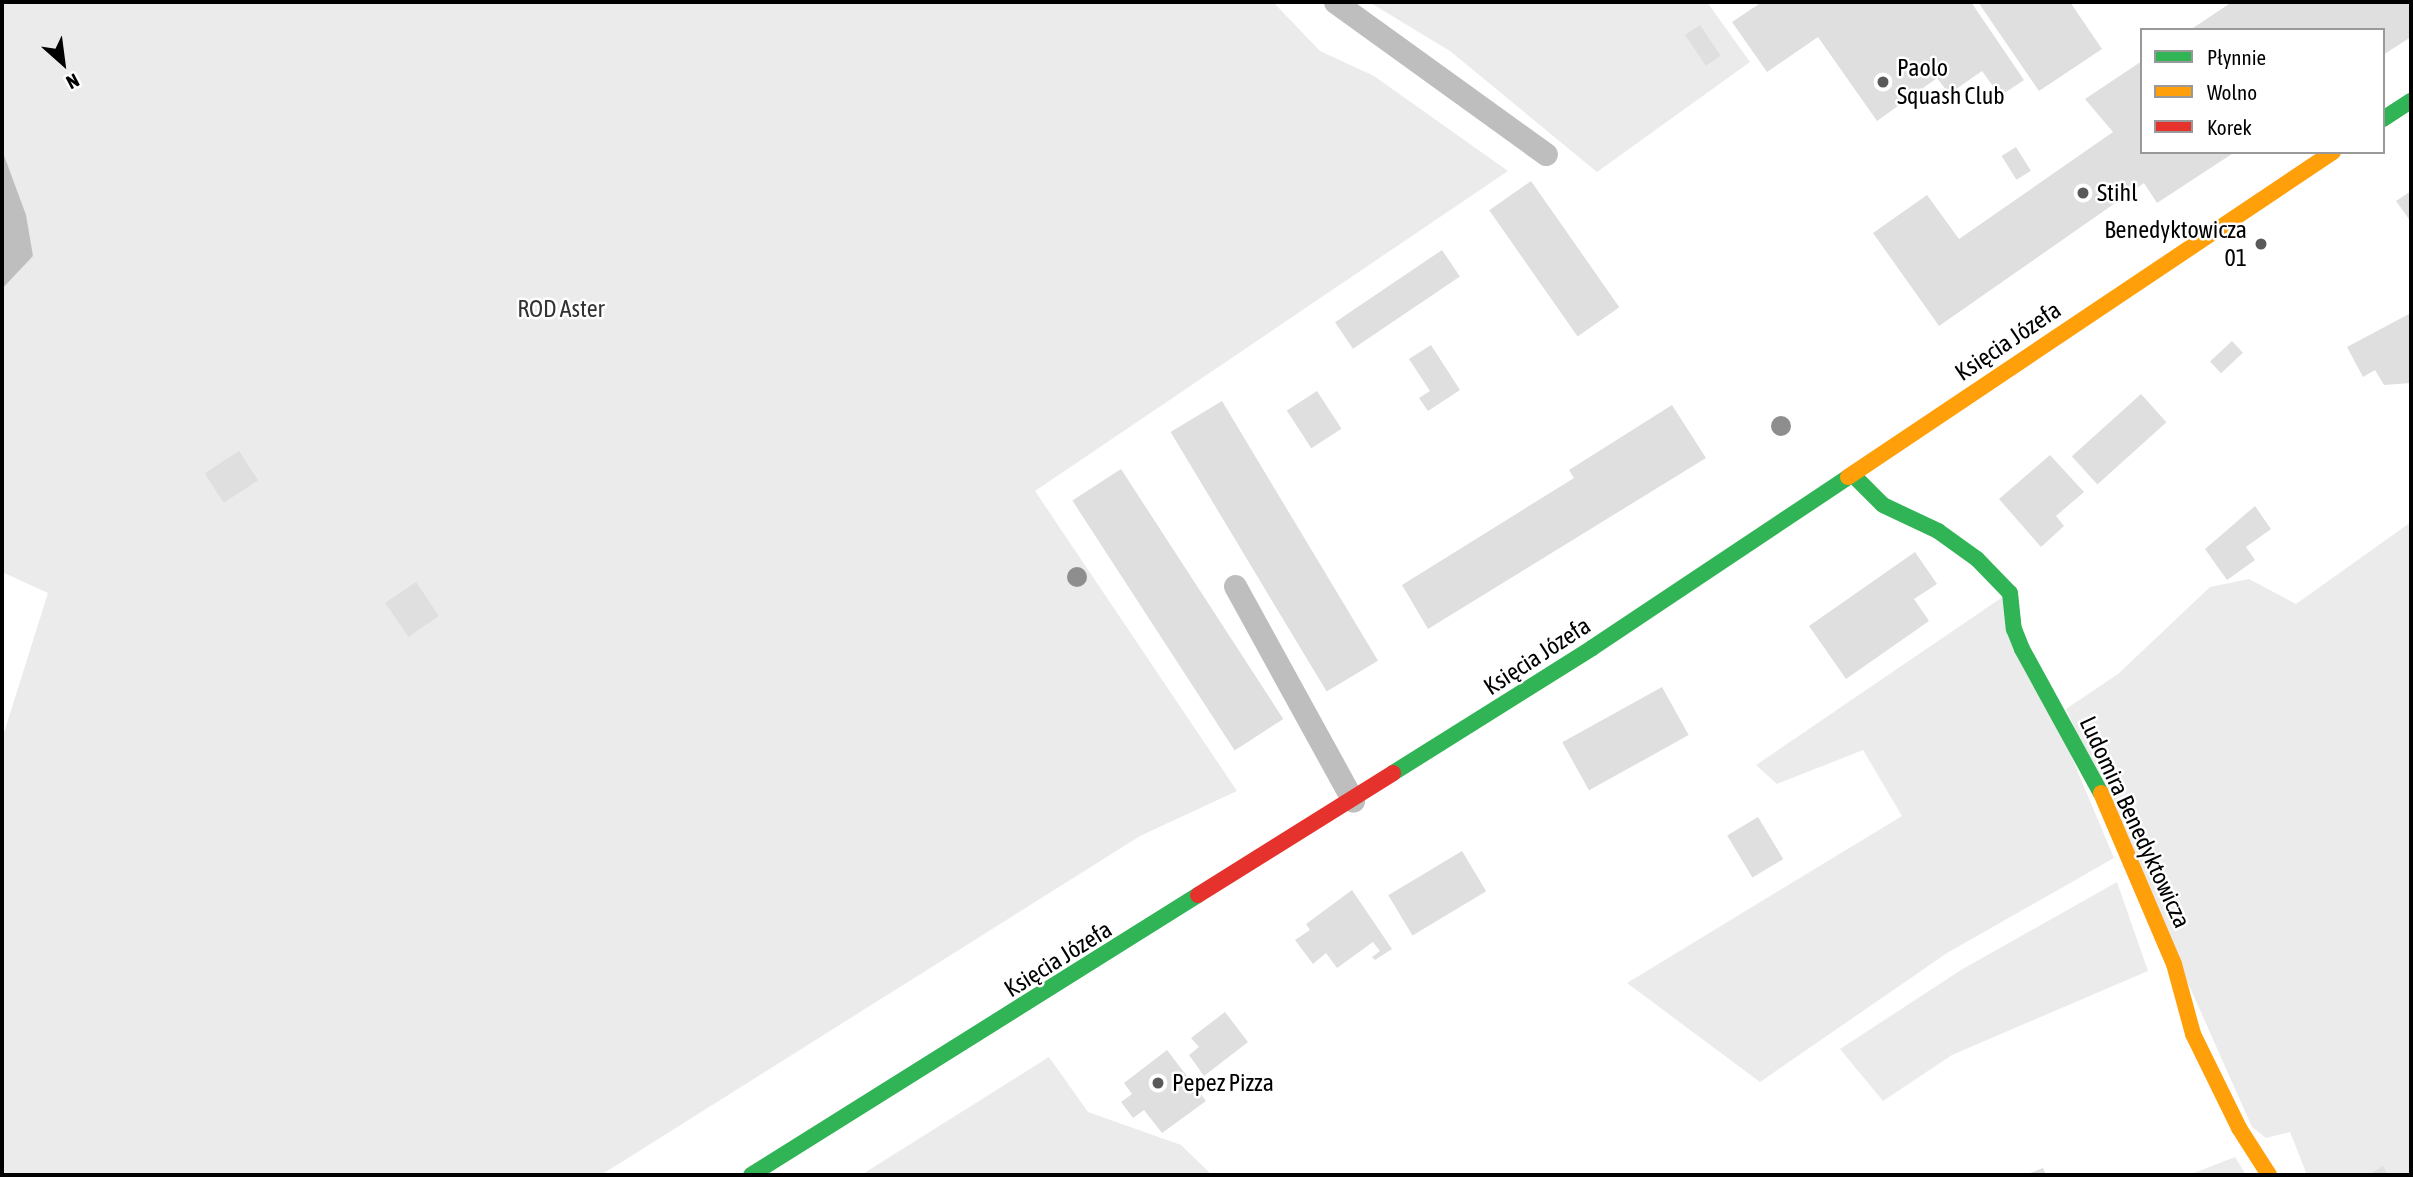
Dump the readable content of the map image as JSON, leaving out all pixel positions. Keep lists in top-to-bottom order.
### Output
{
  "streets": {
    "main road": ["Księcia Józefa", "Ludomira Benedyktowicza"]
  },
  "crossings": [
    ["Księcia Józefa", "Ludomira Benedyktowicza"]
  ],
  "parks": ["ROD Aster"],
  "places": [
    "Paolo Squash Club",
    "Stihl",
    "Benedyktowicza 01",
    "Pepez Pizza"
  ],
  "legend": ["Płynnie", "Wolno", "Korek"],
  "north": "bottom right"
}
